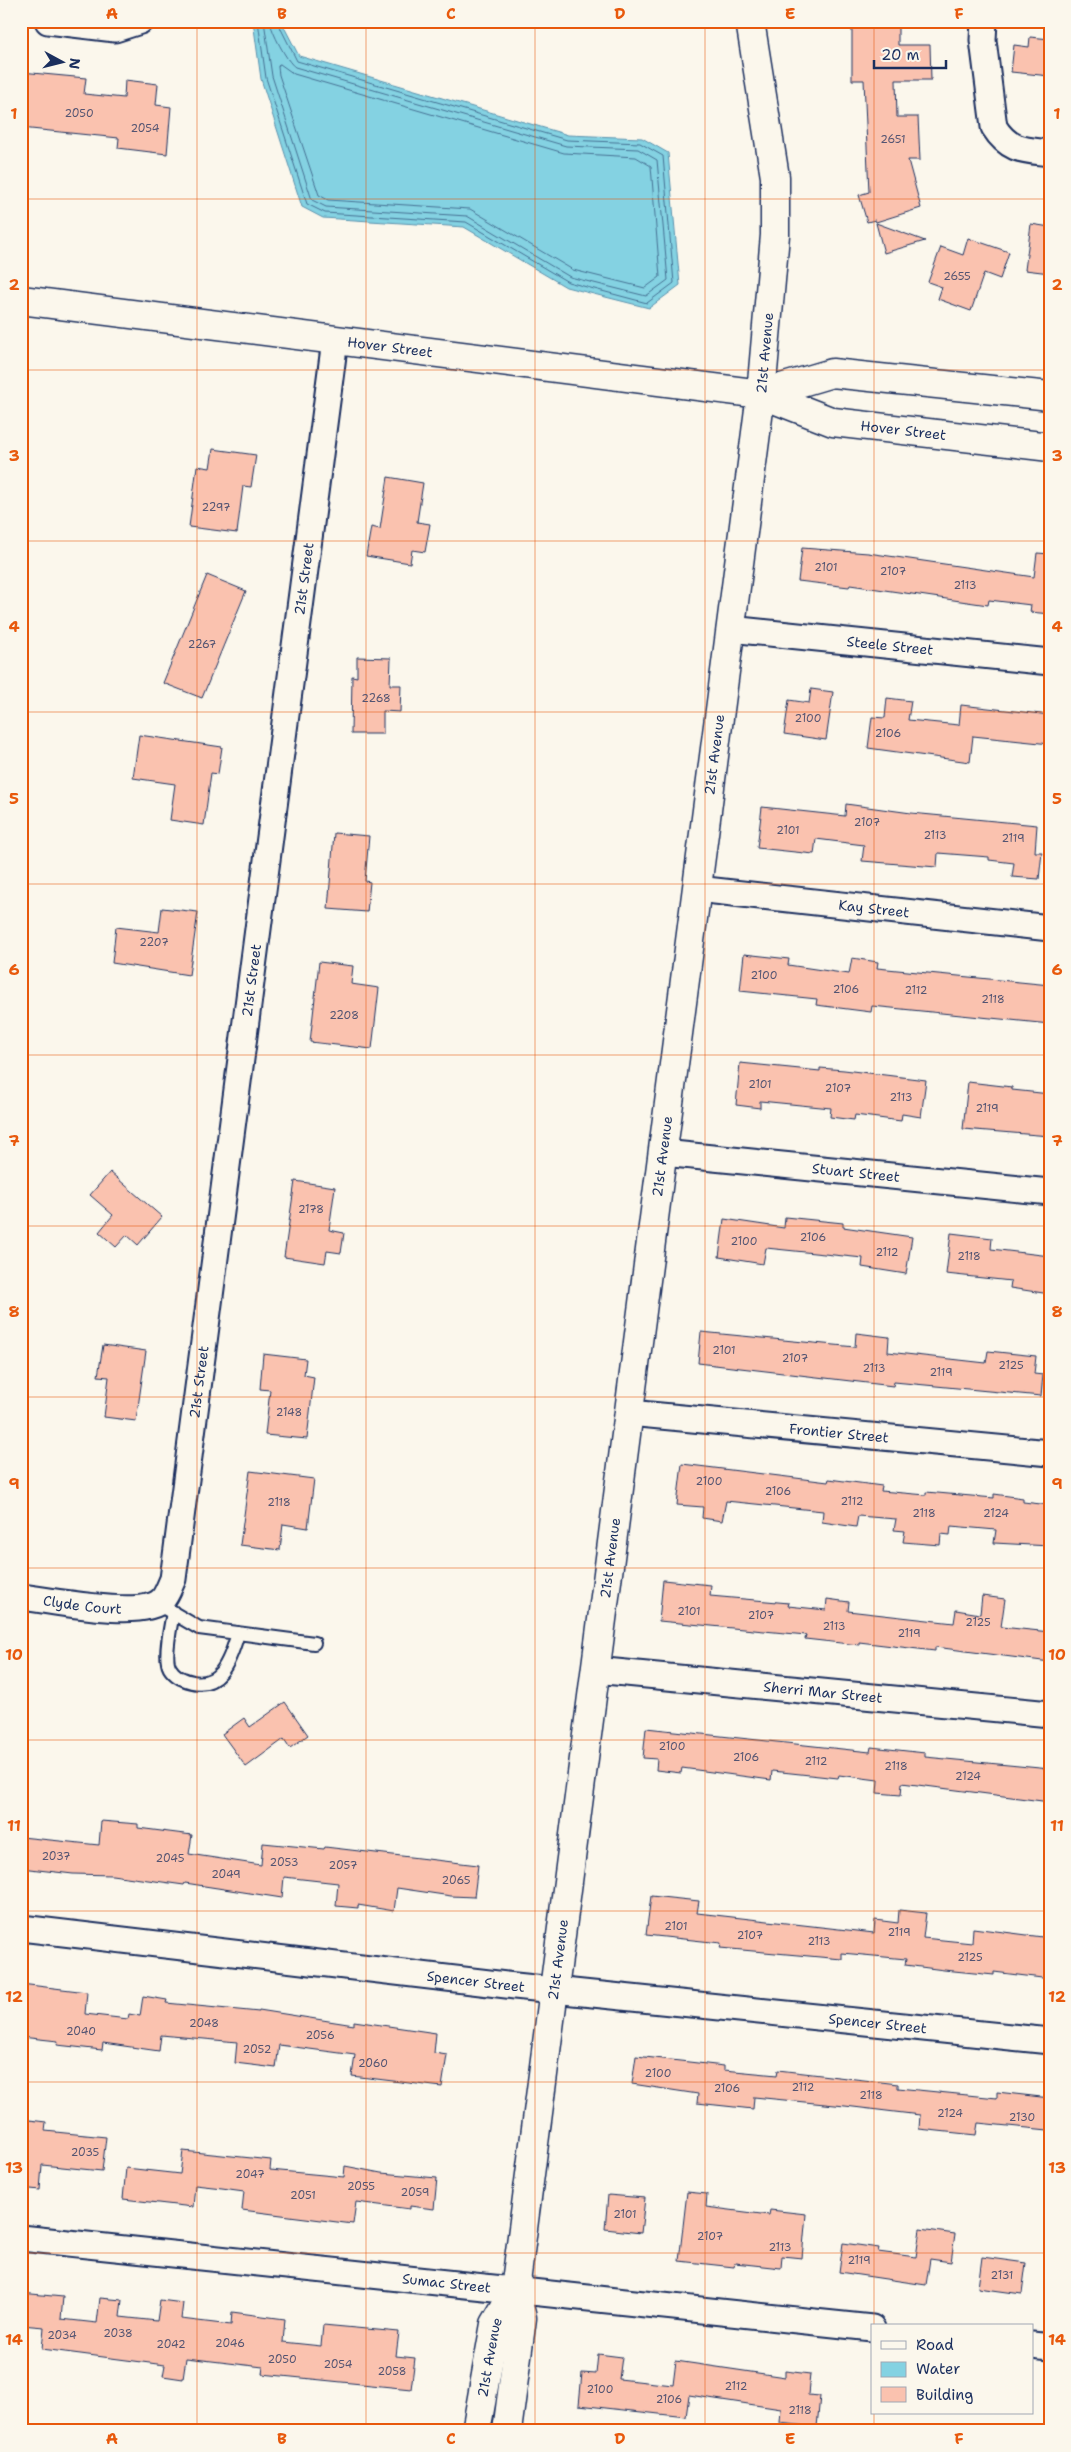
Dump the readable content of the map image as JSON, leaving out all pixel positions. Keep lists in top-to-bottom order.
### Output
{
  "streets": {
    "street": [
      "Hover Street",
      "21st Avenue",
      "21st Street",
      "Steele Street",
      "Kay Street",
      "Stuart Street",
      "Frontier Street",
      "Clyde Court",
      "Sherri Mar Street",
      "Spencer Street",
      "Sumac Street"
    ]
  },
  "crossings": [
    ["Hover Street", "21st Avenue"],
    ["Hover Street", "21st Street"],
    ["21st Avenue", "Steele Street"],
    ["21st Avenue", "Kay Street"],
    ["21st Avenue", "Stuart Street"],
    ["21st Avenue", "Frontier Street"],
    ["21st Avenue", "Sherri Mar Street"],
    ["21st Avenue", "Spencer Street"],
    ["21st Avenue", "Sumac Street"],
    ["21st Street", "Clyde Court"]
  ],
  "house_numbers": [
    "2050",
    "2054",
    "2651",
    "2655",
    "2297",
    "2101",
    "2107",
    "2113",
    "2267",
    "2268",
    "2100",
    "2106",
    "2107",
    "2101",
    "2113",
    "2119",
    "2207",
    "2100",
    "2106",
    "2112",
    "2118",
    "2208",
    "2101",
    "2107",
    "2113",
    "2119",
    "2178",
    "2106",
    "2100",
    "2112",
    "2118",
    "2101",
    "2107",
    "2125",
    "2113",
    "2119",
    "2148",
    "2100",
    "2106",
    "2112",
    "2118",
    "2118",
    "2124",
    "2101",
    "2107",
    "2125",
    "2113",
    "2119",
    "2100",
    "2106",
    "2112",
    "2118",
    "2124",
    "2037",
    "2045",
    "2053",
    "2057",
    "2049",
    "2065",
    "2101",
    "2119",
    "2107",
    "2113",
    "2125",
    "2048",
    "2040",
    "2056",
    "2052",
    "2060",
    "2100",
    "2112",
    "2106",
    "2118",
    "2124",
    "2130",
    "2035",
    "2047",
    "2055",
    "2059",
    "2051",
    "2101",
    "2107",
    "2113",
    "2119",
    "2131",
    "2038",
    "2034",
    "2046",
    "2042",
    "2050",
    "2054",
    "2058",
    "2112",
    "2100",
    "2106",
    "2118"
  ],
  "legend": ["Road", "Water", "Building"],
  "scale_bar": "20 m",
  "north": "right",
  "grid": {
    "columns": [
      "A",
      "B",
      "C",
      "D",
      "E",
      "F"
    ],
    "rows": [
      "1",
      "2",
      "3",
      "4",
      "5",
      "6",
      "7",
      "8",
      "9",
      "10",
      "11",
      "12",
      "13",
      "14"
    ]
  }
}
